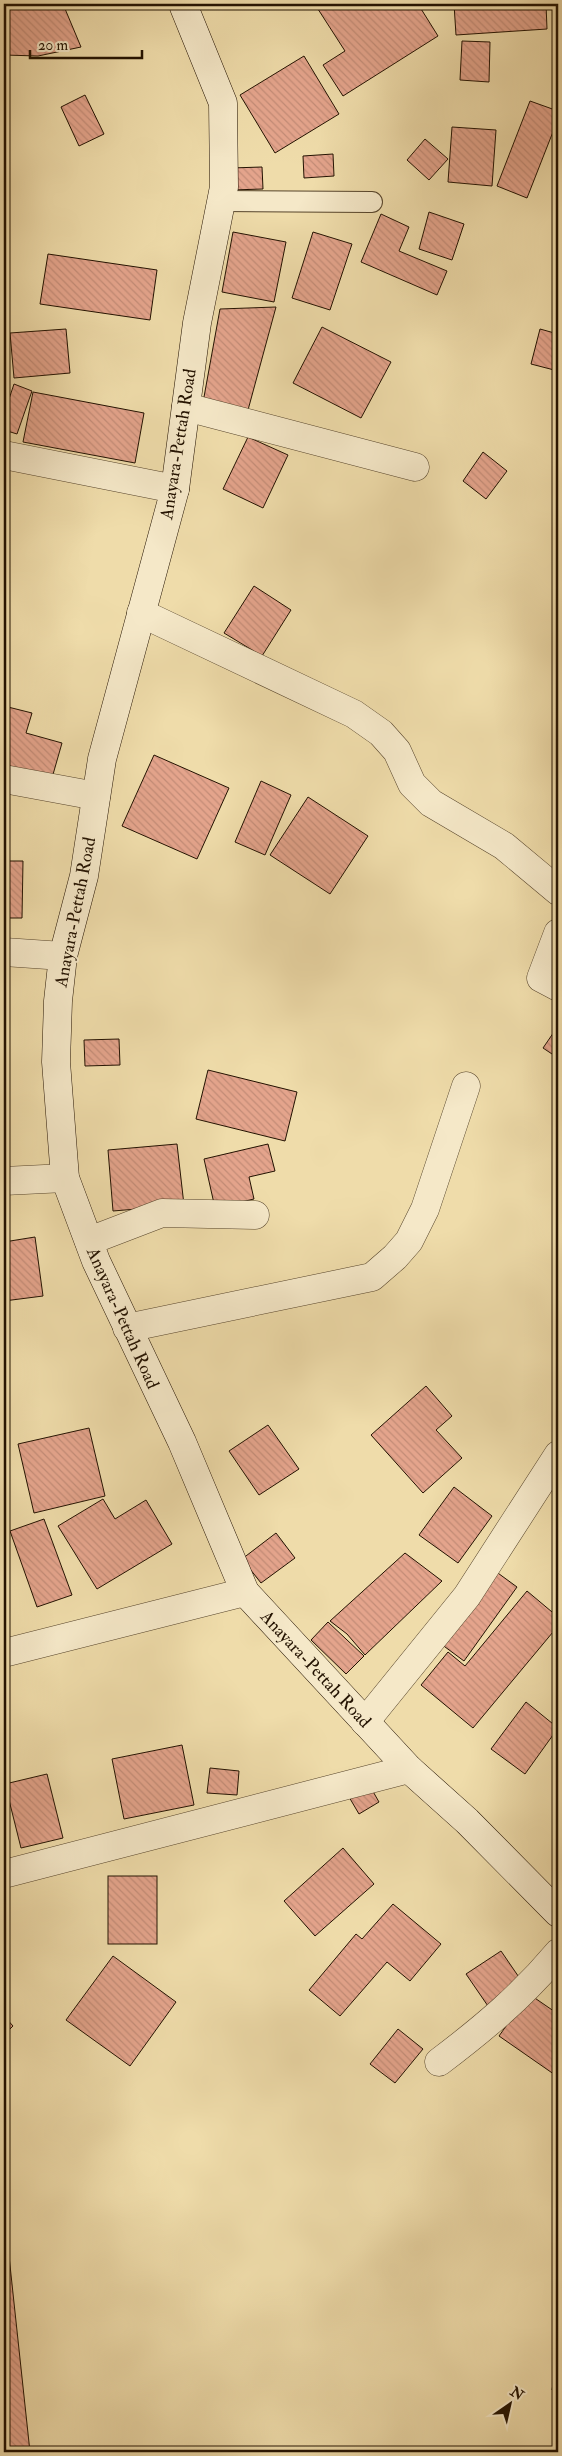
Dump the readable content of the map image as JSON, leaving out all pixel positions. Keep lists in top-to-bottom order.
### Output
{
  "streets": {
    "street": ["Anayara-Pettah Road"]
  },
  "scale_bar": "20 m",
  "north": "top right"
}
